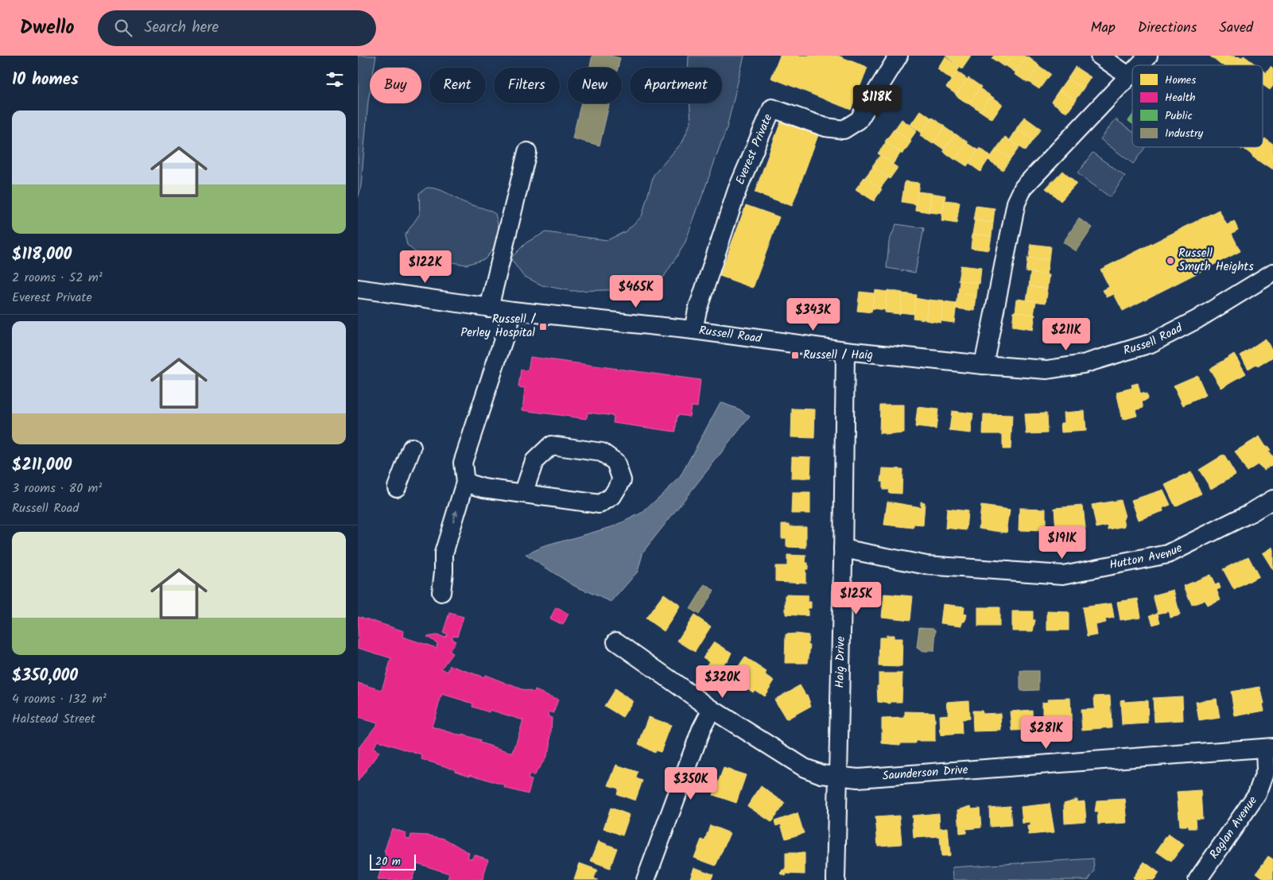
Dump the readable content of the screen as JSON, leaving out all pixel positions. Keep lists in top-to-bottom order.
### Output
{
  "streets": {
    "street": [
      "Everest Private",
      "Russell Road",
      "Hutton Avenue",
      "Haig Drive",
      "Saunderson Drive",
      "Raglan Avenue"
    ]
  },
  "crossings": [
    ["Everest Private", "Russell Road"],
    ["Russell Road", "Haig Drive"],
    ["Hutton Avenue", "Haig Drive"],
    ["Haig Drive", "Saunderson Drive"],
    ["Saunderson Drive", "Raglan Avenue"]
  ],
  "places": {
    "other": ["Russell Smyth Heights"],
    "transit": ["Russell / Perley Hospital", "Russell / Haig"]
  },
  "legend": [
    "Homes",
    "Health",
    "Public",
    "Industry"
  ],
  "scale_bar": "20 m",
  "page": {
    "header": "Dwello",
    "search": "Search here",
    "nav": ["Map", "Directions", "Saved"],
    "heading": "10 homes",
    "chip": [
      "Buy",
      "Rent",
      "Filters",
      "New",
      "Apartment"
    ],
    "price": [
      "$118K",
      "$122K",
      "$465K",
      "$343K",
      "$211K",
      "$191K",
      "$125K",
      "$320K",
      "$281K",
      "$350K"
    ],
    "list": [
      {
        "name": "$118,000",
        "note": "2 rooms · 52 m² · Everest Private"
      },
      {
        "name": "$211,000",
        "note": "3 rooms · 80 m² · Russell Road"
      },
      {
        "name": "$350,000",
        "note": "4 rooms · 132 m² · Halstead Street"
      }
    ],
    "scale": "20 m"
  }
}
